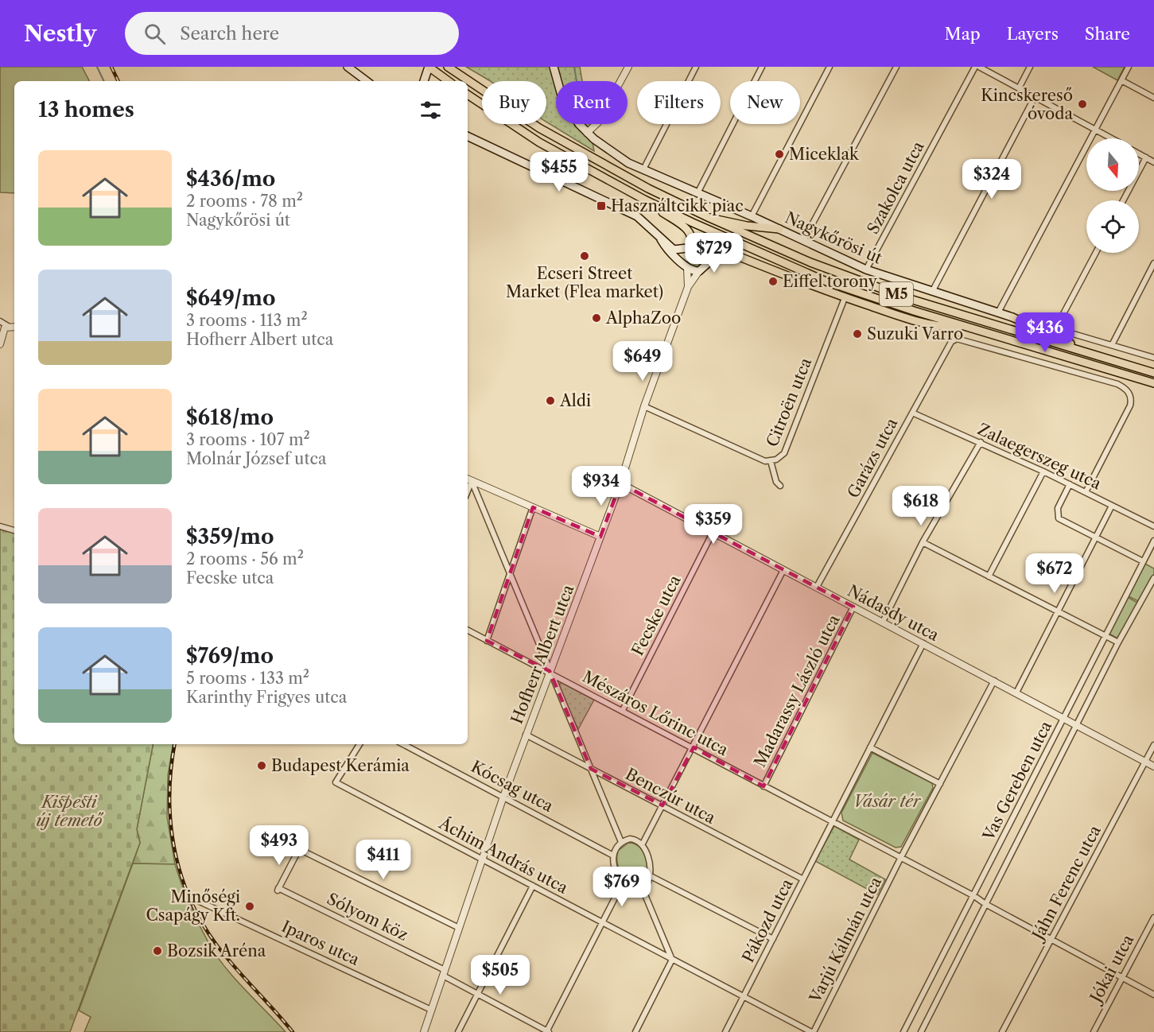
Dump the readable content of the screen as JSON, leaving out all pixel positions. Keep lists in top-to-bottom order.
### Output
{
  "streets": {
    "main road": ["Nagykőrösi út", "M5"],
    "street": [
      "Szakolca utca",
      "Citroën utca",
      "Zalaegerszeg utca",
      "Garázs utca",
      "Nádasdy utca",
      "Fecske utca",
      "Hofherr Albert utca",
      "Madarassy László utca",
      "Mészáros Lőrinc utca",
      "Vas Gereben utca",
      "Kócsag utca",
      "Benczúr utca",
      "Áchim András utca",
      "Jáhn Ferenc utca",
      "Sólyom köz",
      "Pákozd utca",
      "Varjú Kálmán utca",
      "Iparos utca",
      "Jókai utca"
    ]
  },
  "crossings": [
    ["Szakolca utca", "Nagykőrösi út"],
    ["Nagykőrösi út", "M5"],
    ["Citroën utca", "Hofherr Albert utca"],
    ["Zalaegerszeg utca", "Garázs utca"],
    ["Garázs utca", "Nádasdy utca"],
    ["Nádasdy utca", "Fecske utca"],
    ["Nádasdy utca", "Hofherr Albert utca"],
    ["Nádasdy utca", "Madarassy László utca"],
    ["Nádasdy utca", "Vas Gereben utca"],
    ["Nádasdy utca", "Jáhn Ferenc utca"],
    ["Fecske utca", "Mészáros Lőrinc utca"],
    ["Hofherr Albert utca", "Mészáros Lőrinc utca"],
    ["Hofherr Albert utca", "Kócsag utca"],
    ["Hofherr Albert utca", "Benczúr utca"],
    ["Hofherr Albert utca", "Áchim András utca"],
    ["Hofherr Albert utca", "Sólyom köz"],
    ["Hofherr Albert utca", "Iparos utca"],
    ["Madarassy László utca", "Mészáros Lőrinc utca"],
    ["Mészáros Lőrinc utca", "Pákozd utca"],
    ["Benczúr utca", "Pákozd utca"],
    ["Áchim András utca", "Pákozd utca"],
    ["Áchim András utca", "Varjú Kálmán utca"]
  ],
  "parks": ["Vásár tér", "Kispesti új temető"],
  "places": {
    "other": [
      "Kincskereső óvoda",
      "Miceklak",
      "Ecseri Street Market (Flea market)",
      "Eiffel torony",
      "AlphaZoo",
      "Suzuki Varro",
      "Aldi",
      "Budapest Kerámia",
      "Minőségi Csapágy Kft.",
      "Bozsik Aréna"
    ],
    "transit": ["Használtcikk piac"]
  },
  "north": "bottom",
  "page": {
    "header": "Nestly",
    "search": "Search here",
    "nav": ["Map", "Layers", "Share"],
    "chip": [
      "Buy",
      "Rent",
      "Filters",
      "New"
    ],
    "heading": "13 homes",
    "list": [
      {
        "name": "$436/mo",
        "note": "2 rooms · 78 m² · Nagykőrösi út"
      },
      {
        "name": "$649/mo",
        "note": "3 rooms · 113 m² · Hofherr Albert utca"
      },
      {
        "name": "$618/mo",
        "note": "3 rooms · 107 m² · Molnár József utca"
      },
      {
        "name": "$359/mo",
        "note": "2 rooms · 56 m² · Fecske utca"
      },
      {
        "name": "$769/mo",
        "note": "5 rooms · 133 m² · Karinthy Frigyes utca"
      }
    ],
    "price": [
      "$455",
      "$324",
      "$729",
      "$436",
      "$649",
      "$934",
      "$618",
      "$359",
      "$672",
      "$493",
      "$411",
      "$769",
      "$505"
    ]
  }
}
